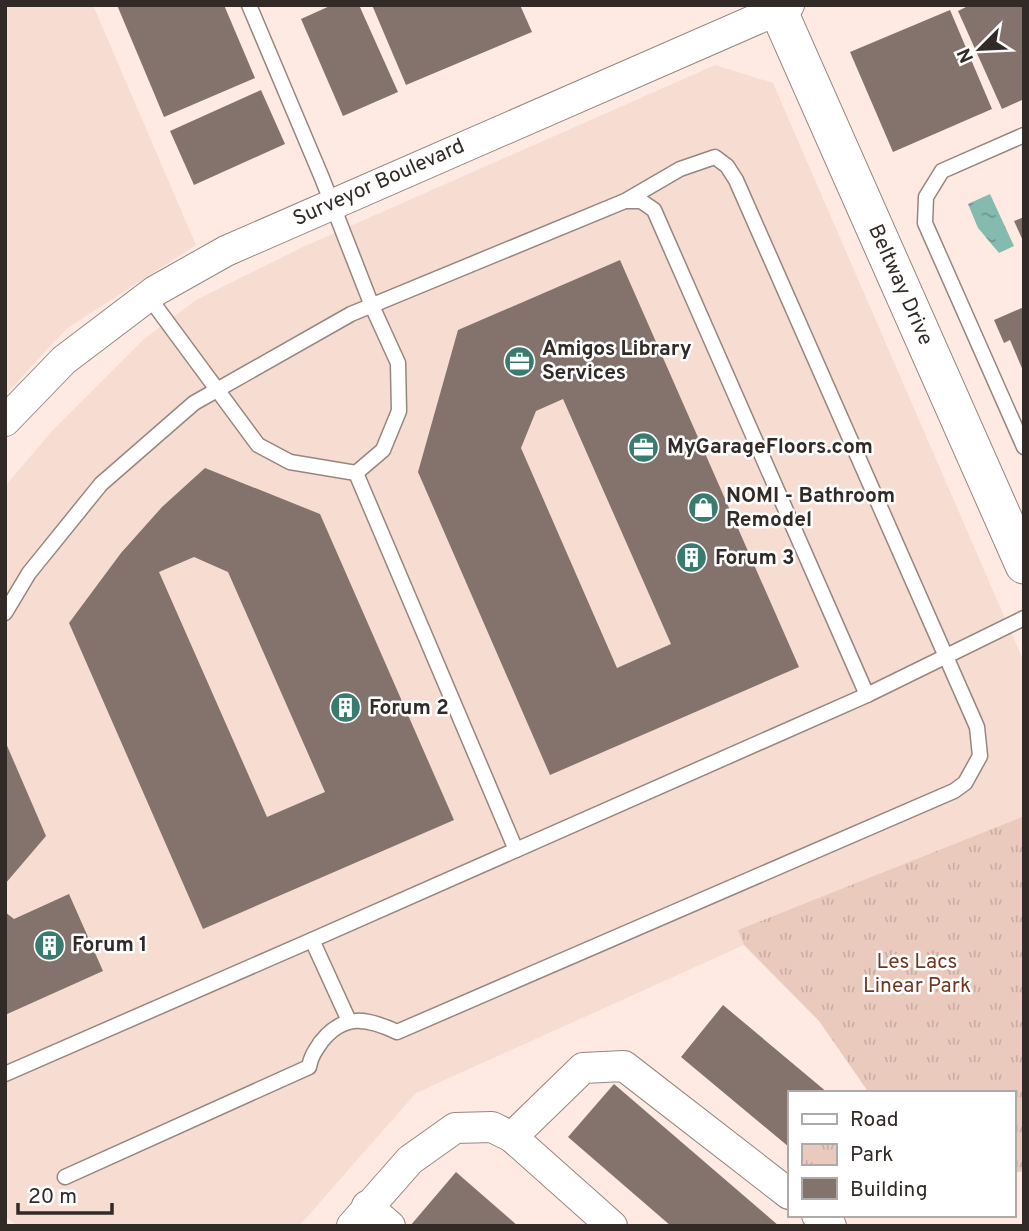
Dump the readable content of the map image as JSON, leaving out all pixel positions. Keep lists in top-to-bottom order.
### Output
{
  "streets": {
    "street": ["Surveyor Boulevard", "Beltway Drive"]
  },
  "crossings": [
    ["Surveyor Boulevard", "Beltway Drive"]
  ],
  "parks": ["Les Lacs Linear Park"],
  "places": {
    "office": ["Amigos Library Services", "MyGarageFloors.com"],
    "shop": ["NOMI - Bathroom Remodel"],
    "building": ["Forum 3", "Forum 2", "Forum 1"]
  },
  "legend": ["Road", "Park", "Building"],
  "scale_bar": "20 m",
  "north": "bottom left"
}
